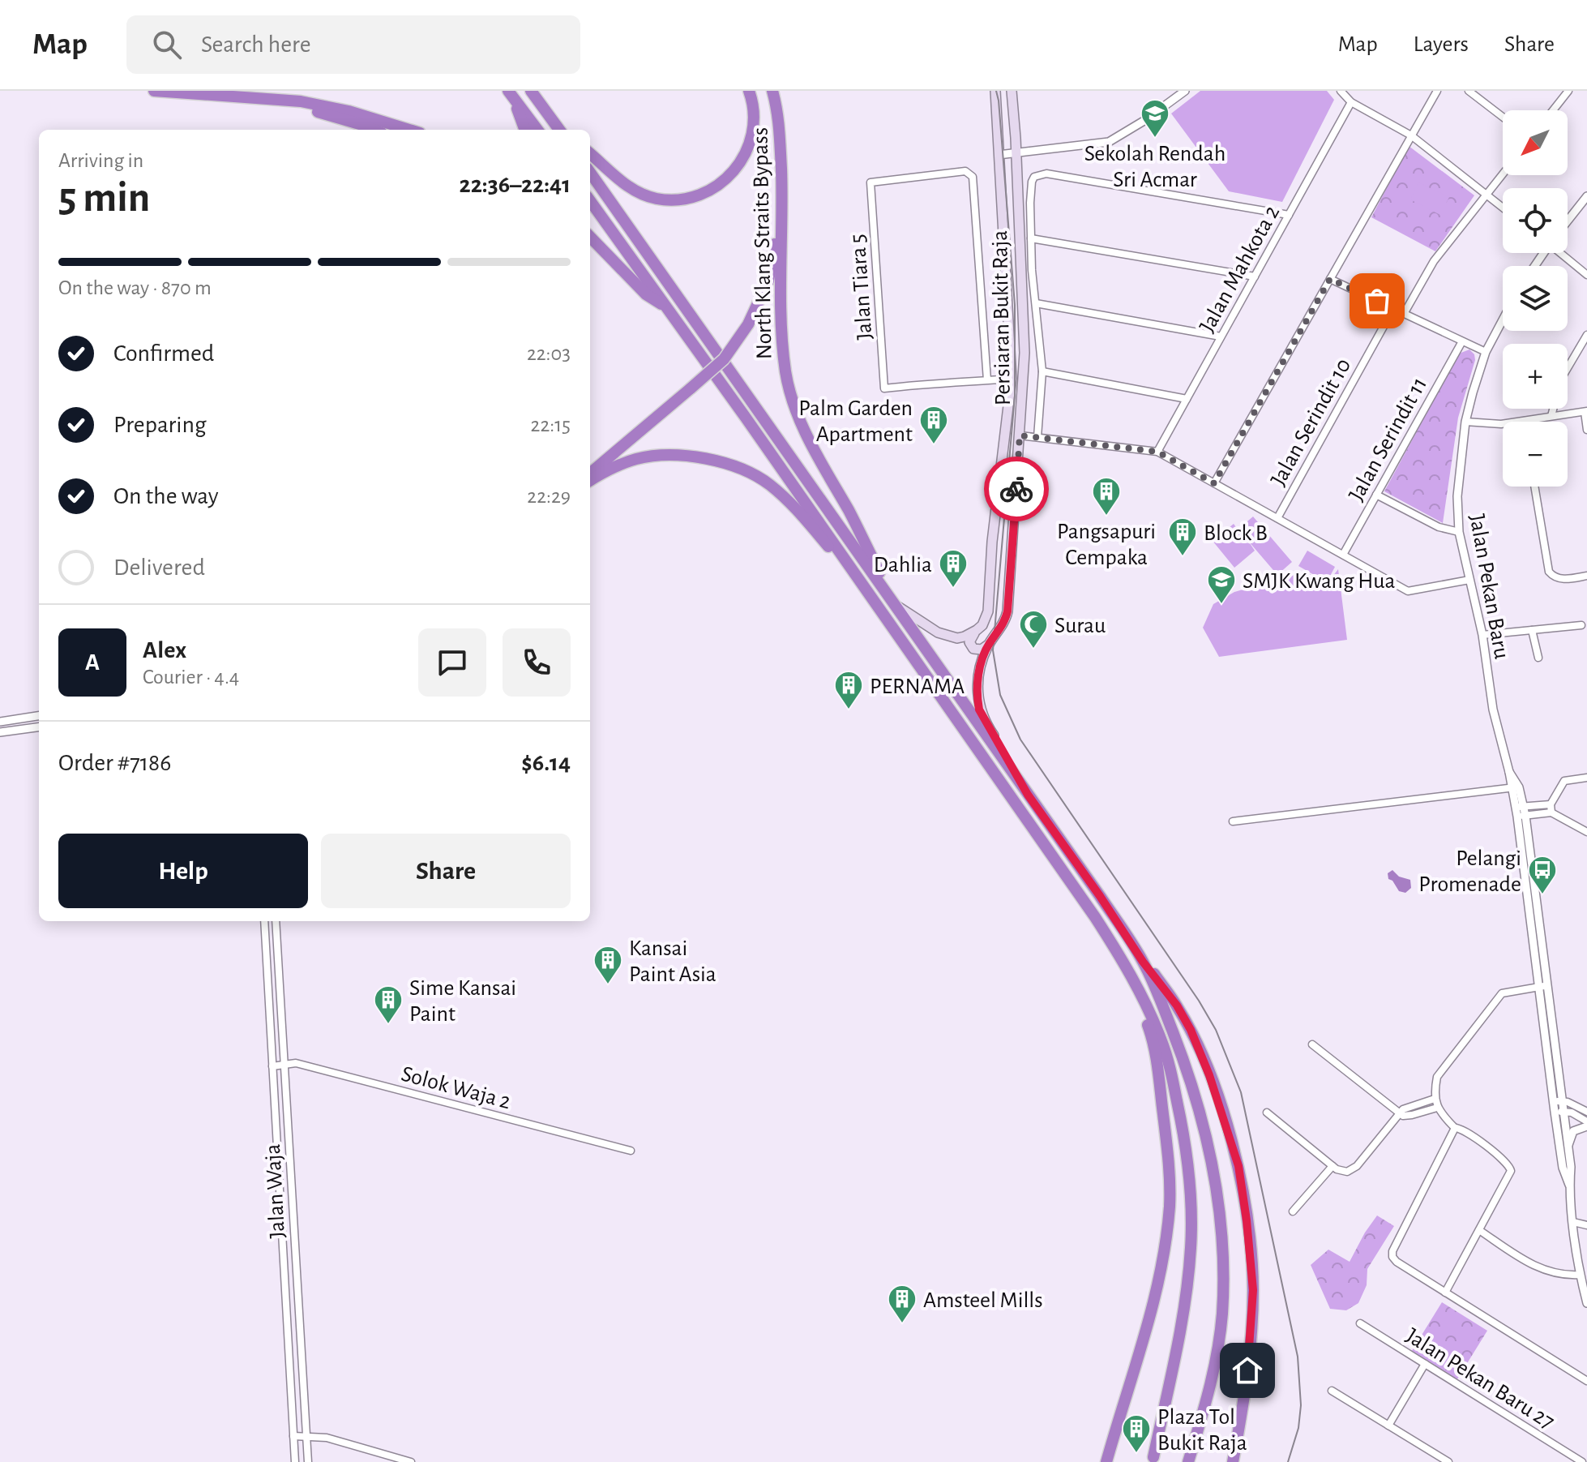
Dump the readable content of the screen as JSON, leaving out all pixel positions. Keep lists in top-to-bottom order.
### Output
{
  "streets": {
    "highway": ["North Klang Straits Bypass"],
    "main road": ["Persiaran Bukit Raja"],
    "street": [
      "Jalan Mahkota 2",
      "Jalan Tiara 5",
      "Jalan Serindit 10",
      "Jalan Serindit 11",
      "Jalan Pekan Baru",
      "Solok Waja 2",
      "Jalan Waja",
      "Jalan Pekan Baru 27"
    ]
  },
  "crossings": [
    ["Solok Waja 2", "Jalan Waja"]
  ],
  "places": {
    "school or university": ["Sekolah Rendah Sri Acmar", "SMJK Kwang Hua"],
    "building": [
      "Palm Garden Apartment",
      "Pangsapuri Cempaka",
      "Block B",
      "Dahlia",
      "PERNAMA",
      "Kansai Paint Asia",
      "Sime Kansai Paint",
      "Amsteel Mills",
      "Plaza Tol Bukit Raja"
    ],
    "mosque": ["Surau"],
    "bus stop": ["Pelangi Promenade"]
  },
  "north": "bottom left",
  "page": {
    "header": "Map",
    "search": "Search here",
    "nav": ["Map", "Layers", "Share"],
    "map_buttons": ["+", "−"],
    "heading": ["5 min", "Arriving in", "22:36–22:41"],
    "panel": [
      "Alex",
      "Courier · 4.4",
      "Order #7186",
      "$6.14"
    ],
    "bar": "On the way · 870 m",
    "list": [
      ["Confirmed", "22:03"],
      ["Preparing", "22:15"],
      ["On the way", "22:29"],
      "Delivered"
    ],
    "round": "A",
    "buttons": ["Help", "Share"]
  }
}
